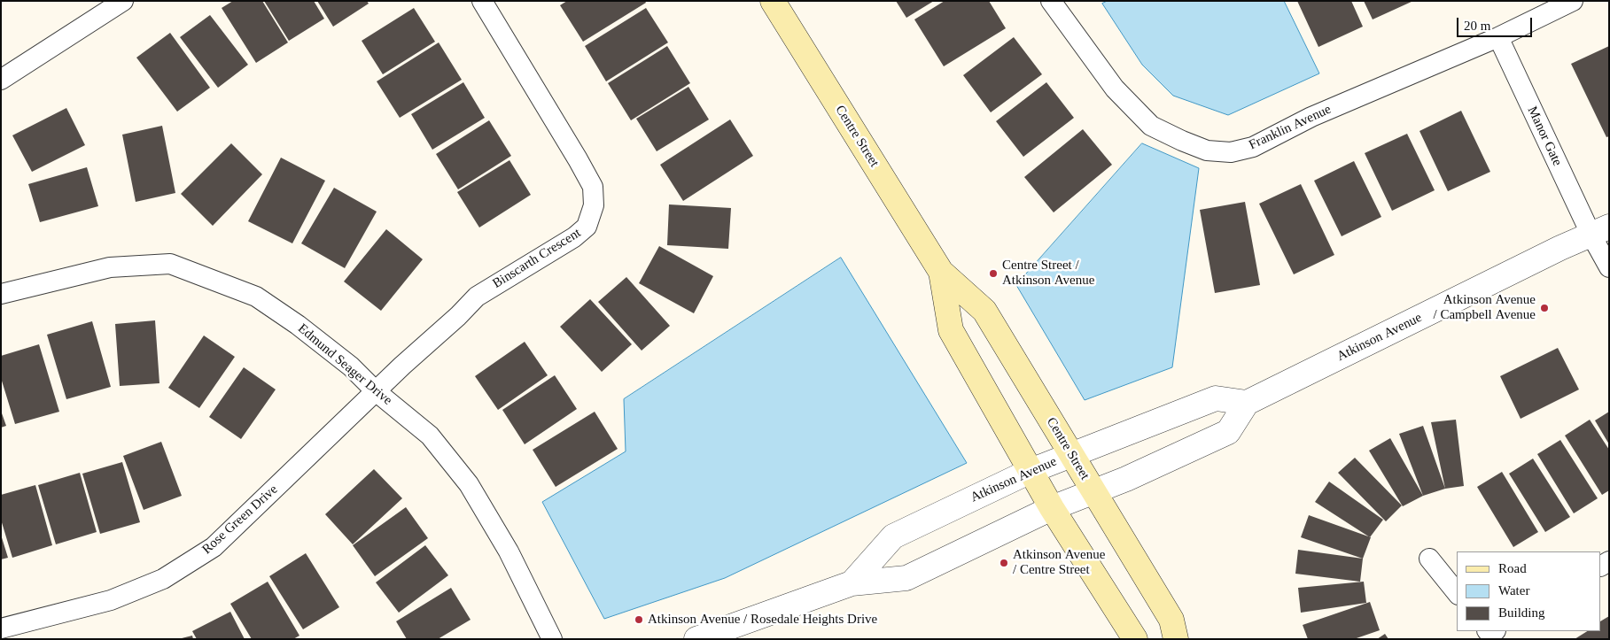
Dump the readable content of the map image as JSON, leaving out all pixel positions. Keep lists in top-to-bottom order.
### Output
{
  "streets": {
    "main road": ["Centre Street"],
    "street": [
      "Franklin Avenue",
      "Manor Gate",
      "Binscarth Crescent",
      "Atkinson Avenue",
      "Edmund Seager Drive",
      "Rose Green Drive"
    ]
  },
  "crossings": [
    ["Franklin Avenue", "Manor Gate"],
    ["Centre Street", "Atkinson Avenue"],
    ["Manor Gate", "Atkinson Avenue"],
    ["Binscarth Crescent", "Edmund Seager Drive"],
    ["Binscarth Crescent", "Rose Green Drive"],
    ["Edmund Seager Drive", "Rose Green Drive"]
  ],
  "places": [
    "Centre Street / Atkinson Avenue",
    "Atkinson Avenue / Campbell Avenue",
    "Atkinson Avenue / Centre Street",
    "Atkinson Avenue / Rosedale Heights Drive"
  ],
  "legend": ["Road", "Water", "Building"],
  "scale_bar": "20 m"
}
